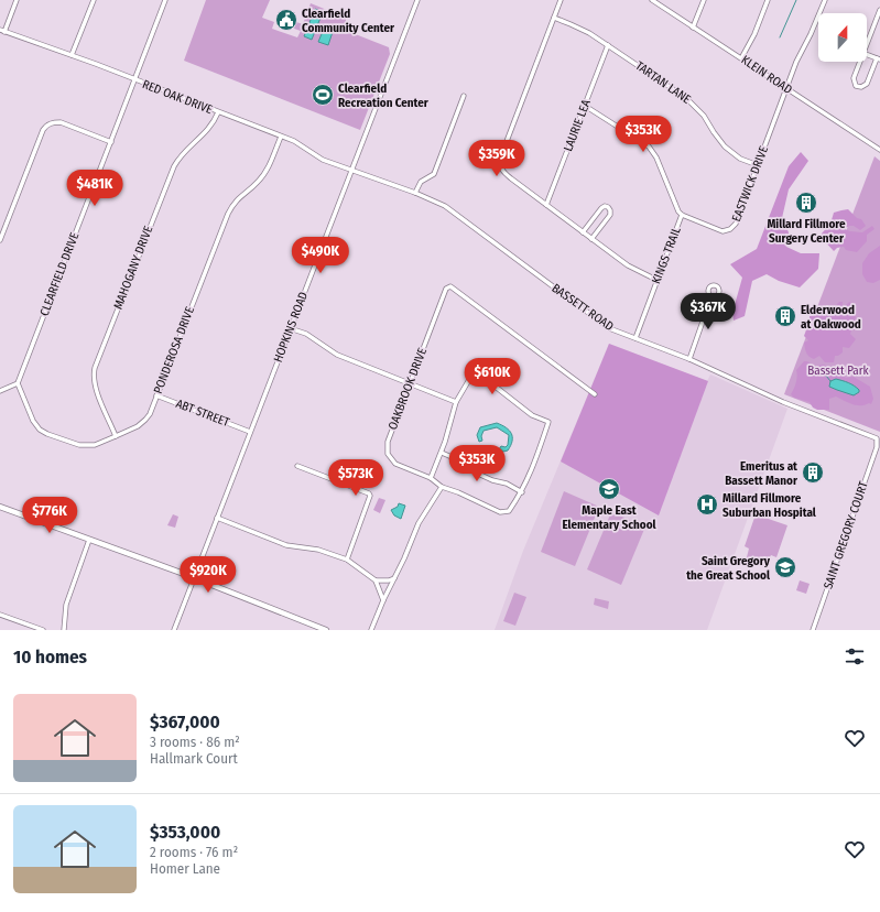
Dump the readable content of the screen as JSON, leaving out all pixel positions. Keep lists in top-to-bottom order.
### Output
{
  "streets": {
    "street": [
      "KLEIN ROAD",
      "TARTAN LANE",
      "RED OAK DRIVE",
      "LAURIE LEA",
      "EASTWICK DRIVE",
      "KINGS TRAIL",
      "MAHOGANY DRIVE",
      "CLEARFIELD DRIVE",
      "BASSETT ROAD",
      "HOPKINS ROAD",
      "PONDEROSA DRIVE",
      "OAKBROOK DRIVE",
      "ABT STREET",
      "SAINT GREGORY COURT"
    ]
  },
  "crossings": [
    ["KLEIN ROAD", "EASTWICK DRIVE"],
    ["TARTAN LANE", "LAURIE LEA"],
    ["TARTAN LANE", "EASTWICK DRIVE"],
    ["RED OAK DRIVE", "MAHOGANY DRIVE"],
    ["RED OAK DRIVE", "CLEARFIELD DRIVE"],
    ["RED OAK DRIVE", "BASSETT ROAD"],
    ["RED OAK DRIVE", "HOPKINS ROAD"],
    ["RED OAK DRIVE", "PONDEROSA DRIVE"],
    ["LAURIE LEA", "KINGS TRAIL"],
    ["EASTWICK DRIVE", "KINGS TRAIL"],
    ["KINGS TRAIL", "BASSETT ROAD"],
    ["MAHOGANY DRIVE", "PONDEROSA DRIVE"],
    ["CLEARFIELD DRIVE", "PONDEROSA DRIVE"],
    ["BASSETT ROAD", "HOPKINS ROAD"],
    ["BASSETT ROAD", "SAINT GREGORY COURT"],
    ["HOPKINS ROAD", "ABT STREET"],
    ["PONDEROSA DRIVE", "ABT STREET"]
  ],
  "parks": ["Bassett Park"],
  "places": {
    "public building": ["Clearfield Community Center"],
    "sports": ["Clearfield Recreation Center"],
    "building": ["Millard Fillmore Surgery Center", "Elderwood at Oakwood", "Emeritus at Bassett Manor"],
    "school or university": ["Maple East Elementary School", "Saint Gregory the Great School"],
    "hospital": ["Millard Fillmore Suburban Hospital"]
  },
  "north": "top",
  "page": {
    "price": [
      "$353K",
      "$359K",
      "$481K",
      "$490K",
      "$367K",
      "$610K",
      "$353K",
      "$573K",
      "$776K",
      "$920K"
    ],
    "heading": "10 homes",
    "list": [
      {
        "name": "$367,000",
        "note": "3 rooms · 86 m² · Hallmark Court"
      },
      {
        "name": "$353,000",
        "note": "2 rooms · 76 m² · Homer Lane"
      }
    ]
  }
}
